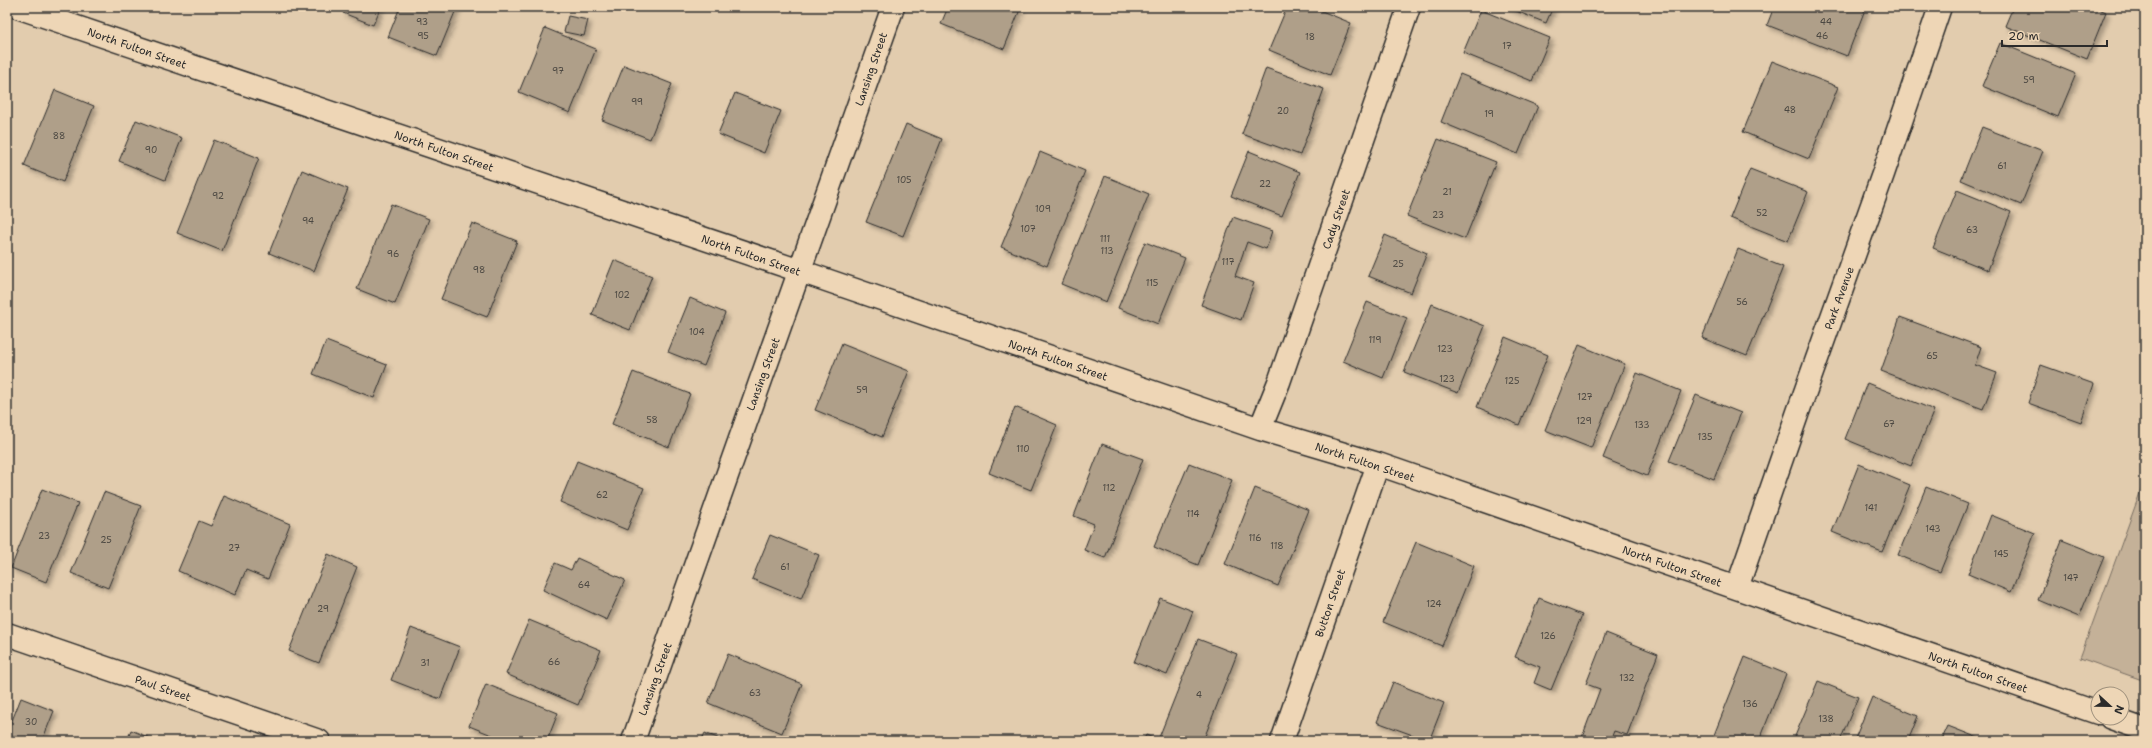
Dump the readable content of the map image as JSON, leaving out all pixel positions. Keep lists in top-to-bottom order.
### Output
{
  "streets": {
    "street": [
      "North Fulton Street",
      "Lansing Street",
      "Cady Street",
      "Park Avenue",
      "Button Street",
      "Paul Street"
    ]
  },
  "crossings": [
    ["North Fulton Street", "Lansing Street"],
    ["North Fulton Street", "Cady Street"],
    ["North Fulton Street", "Park Avenue"],
    ["North Fulton Street", "Button Street"]
  ],
  "house_numbers": [
    "93",
    "44",
    "95",
    "46",
    "18",
    "17",
    "97",
    "59",
    "99",
    "48",
    "20",
    "19",
    "88",
    "90",
    "61",
    "105",
    "22",
    "21",
    "92",
    "109",
    "52",
    "23",
    "94",
    "107",
    "63",
    "111",
    "113",
    "96",
    "117",
    "25",
    "98",
    "115",
    "102",
    "56",
    "104",
    "119",
    "123",
    "65",
    "123",
    "125",
    "59",
    "127",
    "58",
    "129",
    "67",
    "133",
    "135",
    "110",
    "112",
    "62",
    "141",
    "114",
    "143",
    "23",
    "116",
    "25",
    "118",
    "27",
    "145",
    "61",
    "147",
    "64",
    "124",
    "29",
    "126",
    "66",
    "31",
    "132",
    "63",
    "4",
    "136",
    "138",
    "30"
  ],
  "scale_bar": "20 m",
  "north": "right"
}
